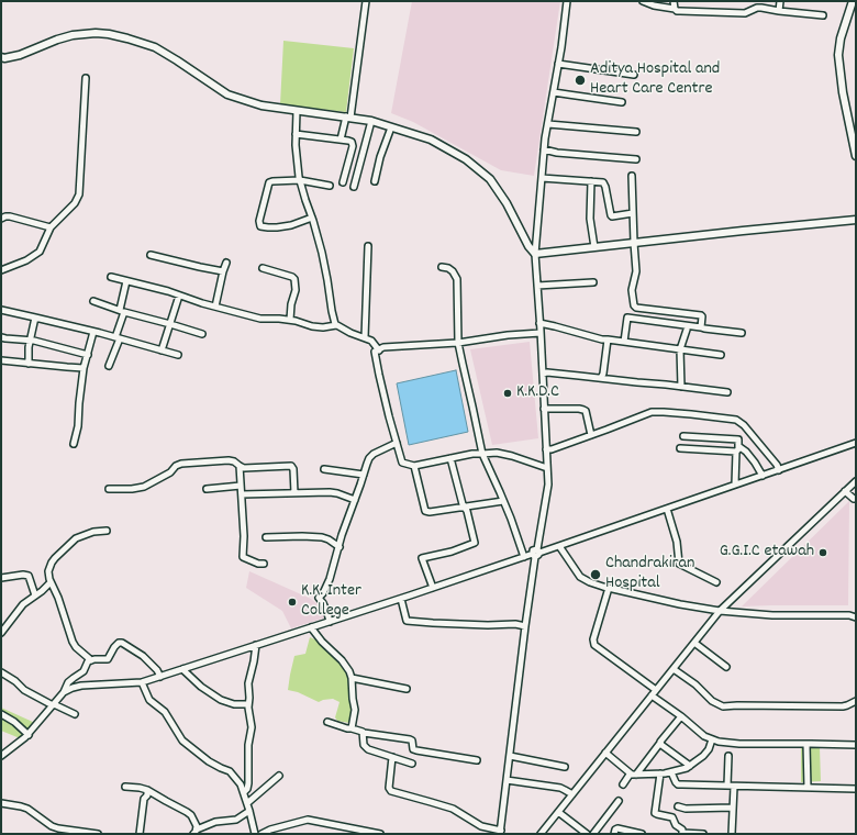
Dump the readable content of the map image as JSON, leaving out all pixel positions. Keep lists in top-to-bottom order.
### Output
{
  "places": [
    "Aditya Hospital and Heart Care Centre",
    "K.K.D.C",
    "G.G.I.C etawah",
    "Chandrakiran Hospital",
    "K.K. Inter College"
  ]
}
